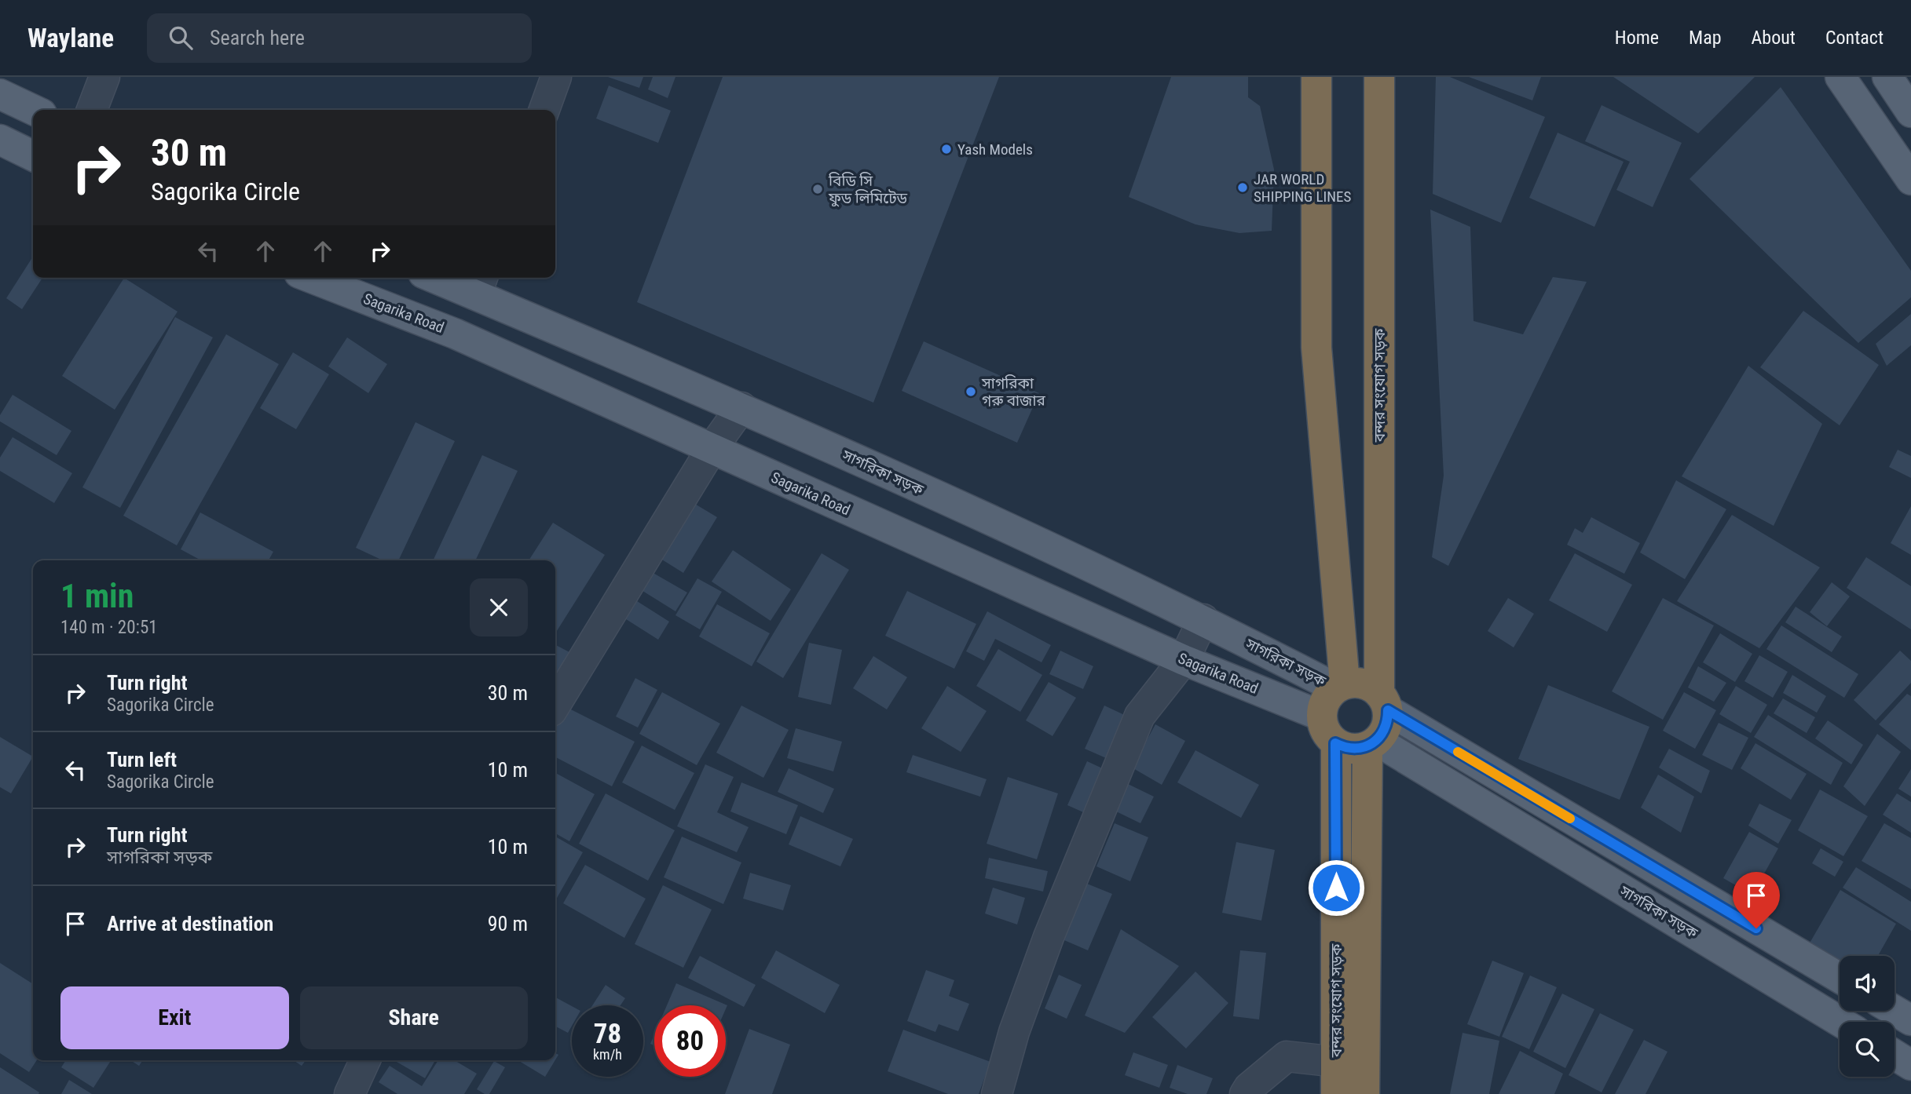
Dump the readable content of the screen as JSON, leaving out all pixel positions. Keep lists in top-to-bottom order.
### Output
{
  "streets": {
    "highway": ["বন্দর সংযোগ সড়ক"],
    "main road": ["Sagarika Road", "সাগরিকা সড়ক"]
  },
  "crossings": [
    ["Sagarika Road", "বন্দর সংযোগ সড়ক"],
    ["Sagarika Road", "সাগরিকা সড়ক"],
    ["বন্দর সংযোগ সড়ক", "সাগরিকা সড়ক"]
  ],
  "places": [
    "Yash Models",
    "JAR WORLD SHIPPING LINES",
    "বিডি সি ফুড লিমিটেড",
    "সাগরিকা গরু বাজার"
  ],
  "page": {
    "header": "Waylane",
    "search": "Search here",
    "nav": [
      "Home",
      "Map",
      "About",
      "Contact"
    ],
    "turn": ["30 m", "Sagorika Circle"],
    "heading": ["1 min", "140 m · 20:51"],
    "list": [
      {
        "name": "Turn right",
        "note": "Sagorika Circle",
        "value": "30 m"
      },
      {
        "name": "Turn left",
        "note": "Sagorika Circle",
        "value": "10 m"
      },
      {
        "name": "Turn right",
        "note": "সাগরিকা সড়ক",
        "value": "10 m"
      },
      {
        "name": "Arrive at destination",
        "value": "90 m"
      }
    ],
    "buttons": ["Exit", "Share"],
    "speed": "78 km/h",
    "limit": "80"
  }
}
